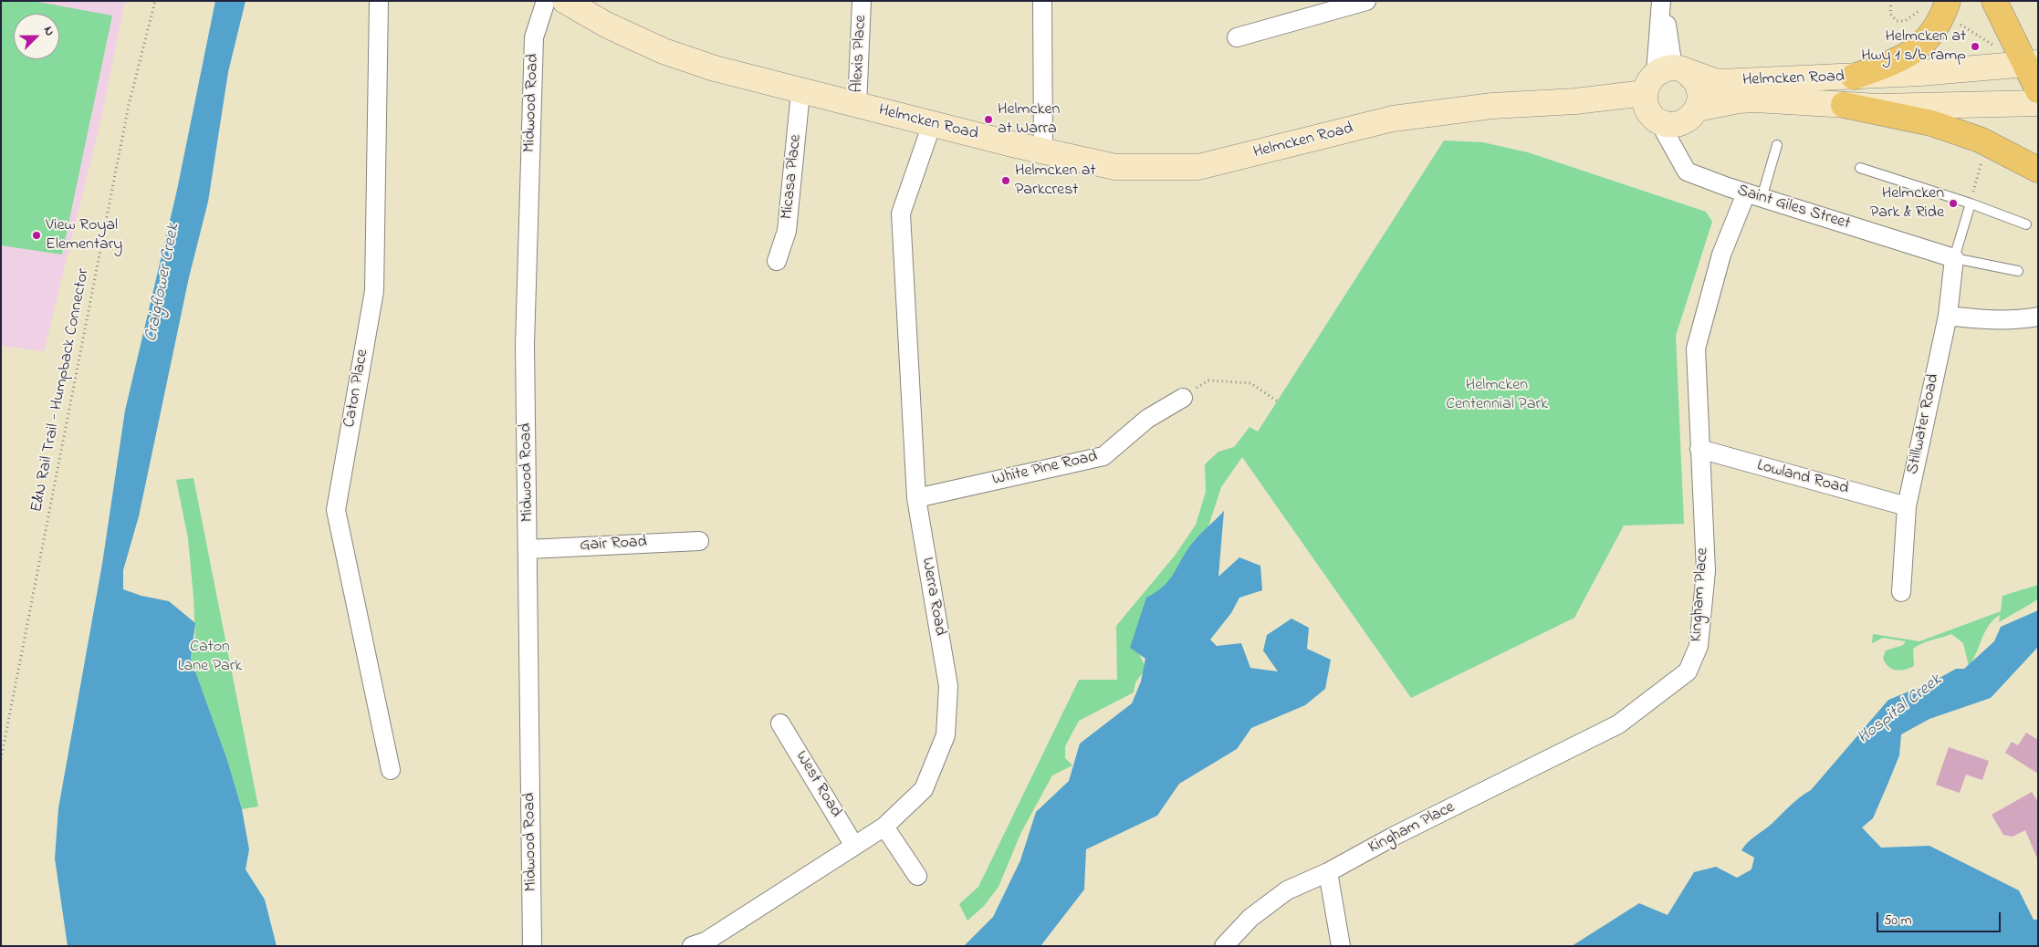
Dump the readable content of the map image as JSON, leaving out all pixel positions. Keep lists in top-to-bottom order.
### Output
{
  "streets": {
    "main road": ["Helmcken Road"],
    "street": [
      "Alexis Place",
      "Midwood Road",
      "Micasa Place",
      "Saint Giles Street",
      "Caton Place",
      "Stillwater Road",
      "White Pine Road",
      "Lowland Road",
      "Gair Road",
      "Kingham Place",
      "Werra Road",
      "West Road"
    ],
    "path": ["E&N Rail Trail - Humpback Connector"]
  },
  "crossings": [
    ["Alexis Place", "Helmcken Road"],
    ["Helmcken Road", "Micasa Place"],
    ["Helmcken Road", "Saint Giles Street"],
    ["Helmcken Road", "Werra Road"],
    ["Midwood Road", "Gair Road"],
    ["Saint Giles Street", "Stillwater Road"],
    ["Saint Giles Street", "Kingham Place"],
    ["Stillwater Road", "Lowland Road"],
    ["White Pine Road", "Werra Road"],
    ["Lowland Road", "Kingham Place"],
    ["Werra Road", "West Road"]
  ],
  "water": ["Craigflower Creek", "Hospital Creek"],
  "parks": ["Helmcken Centennial Park", "Caton Lane Park"],
  "places": [
    "Helmcken at Hwy 1 s/b ramp",
    "Helmcken at Warra",
    "Helmcken at Parkcrest",
    "Helmcken Park & Ride",
    "View Royal Elementary"
  ],
  "scale_bar": "50 m",
  "north": "top right"
}
